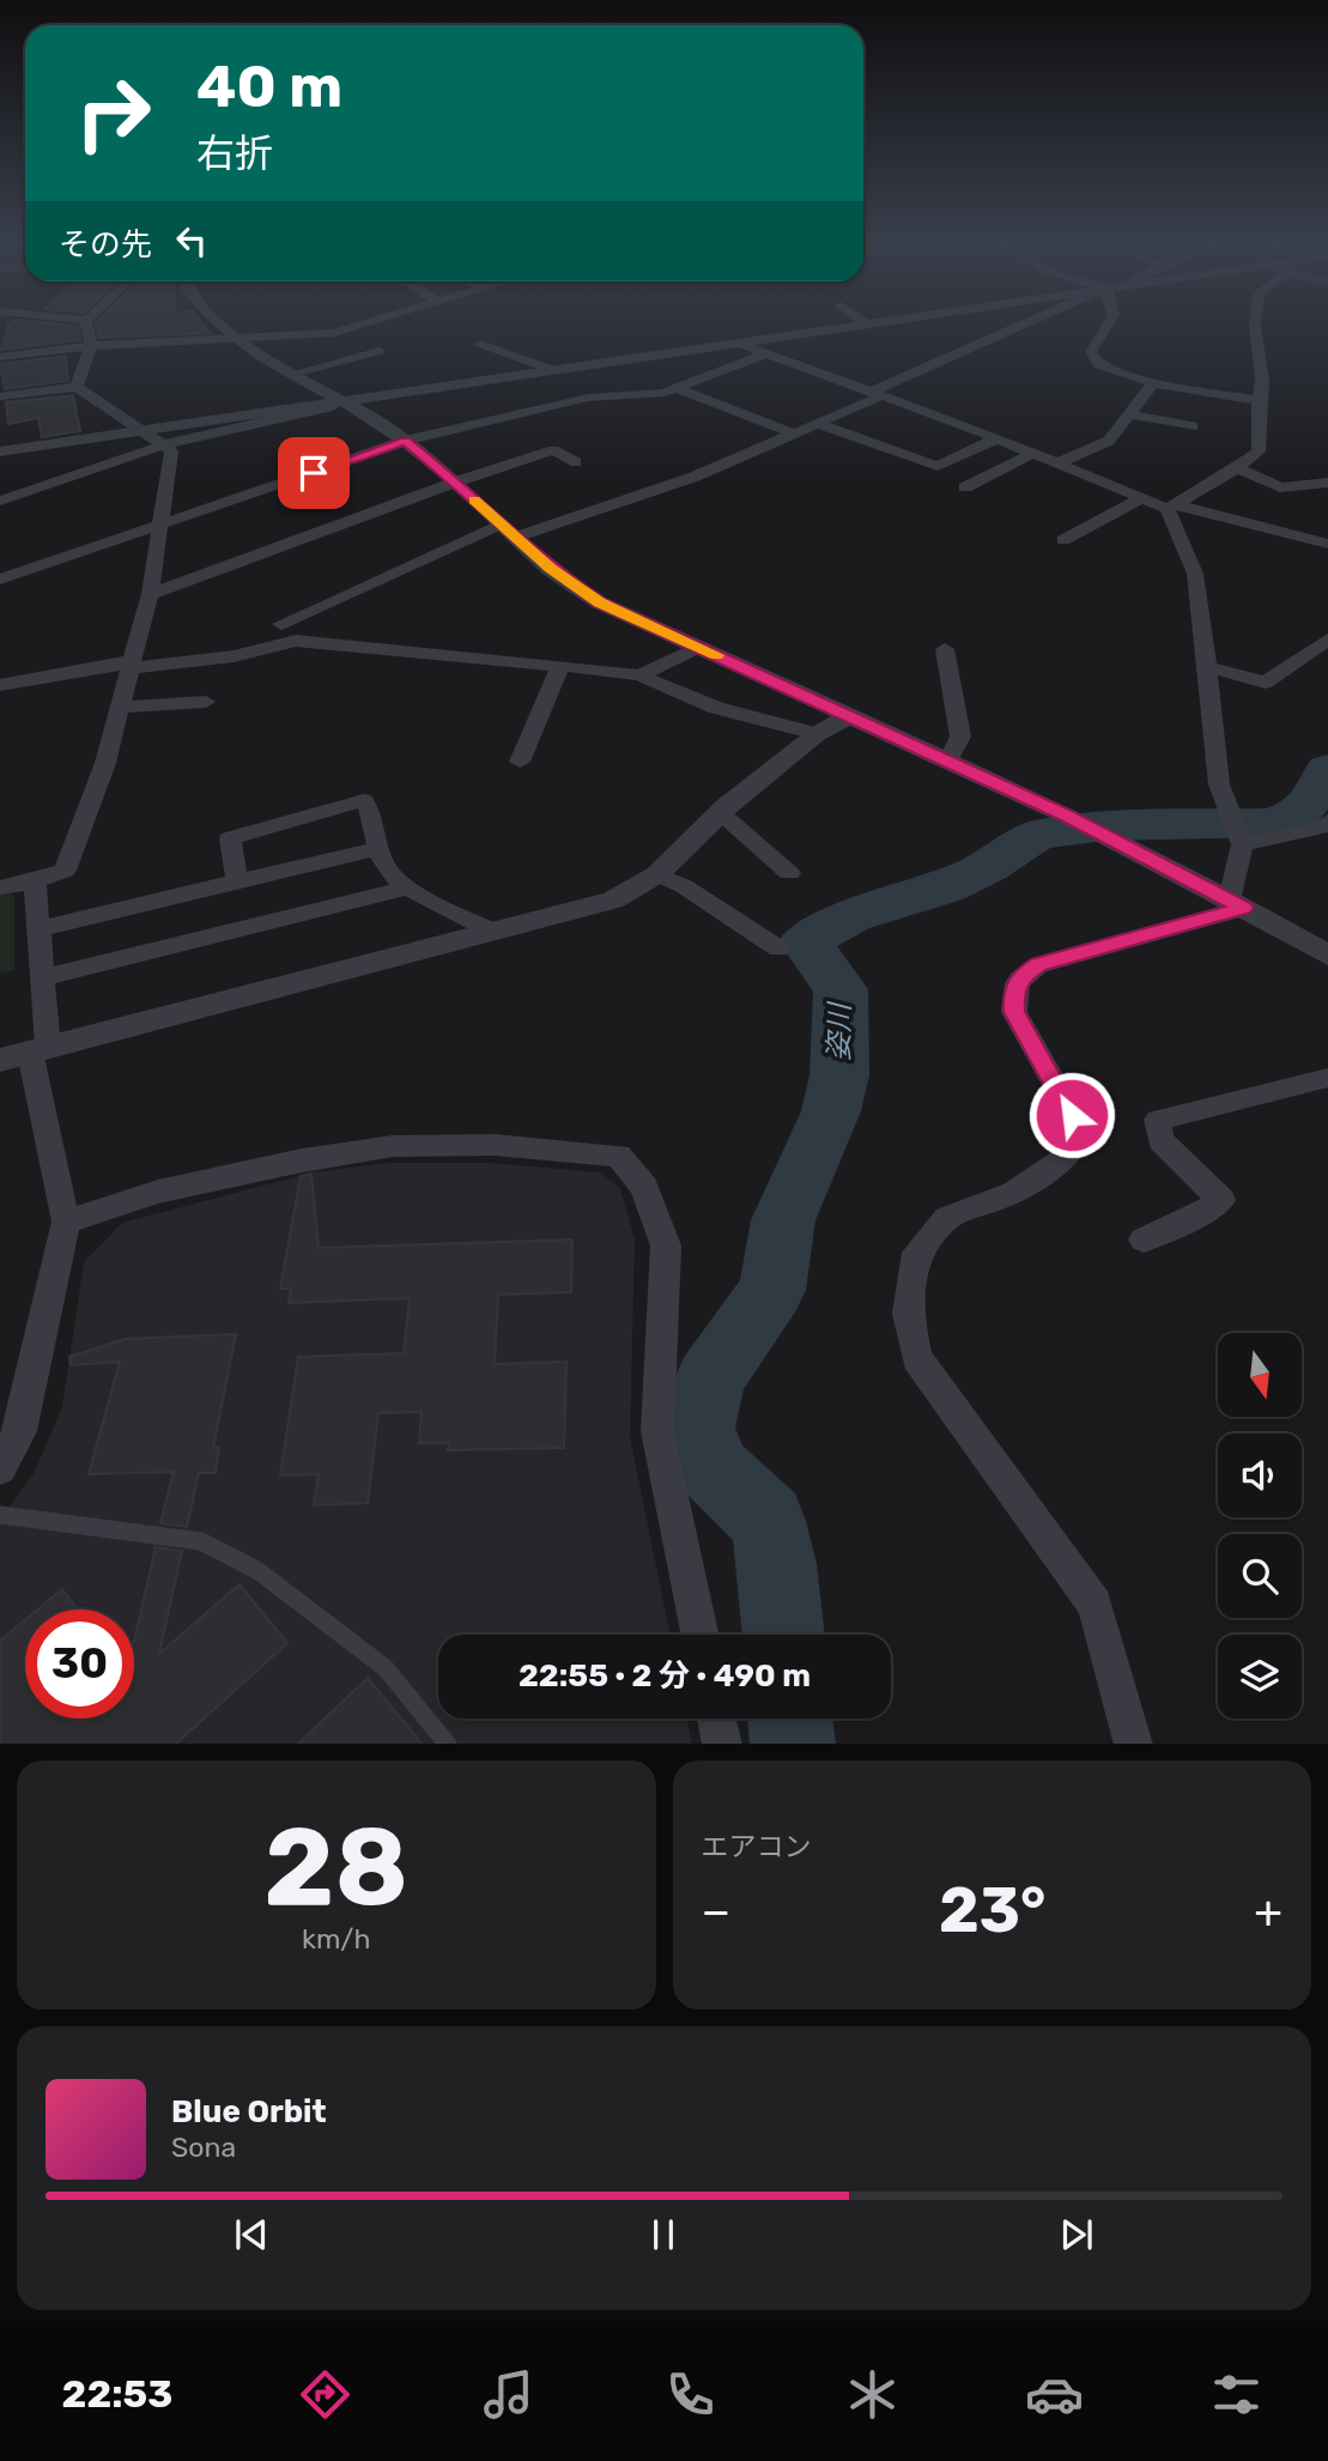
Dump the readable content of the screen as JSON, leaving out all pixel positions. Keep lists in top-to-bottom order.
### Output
{
  "water": ["姿川"],
  "north": "bottom",
  "page": {
    "turn": ["40 m", "右折"],
    "then": "その先",
    "limit": "30",
    "trip": "22:55 · 2 分 · 490 m",
    "tile": [
      ["28", "km/h"],
      "エアコン"
    ],
    "heat": ["−", "23°", "+"],
    "song": ["Blue Orbit", "Sona"],
    "tabs": "22:53"
  }
}
